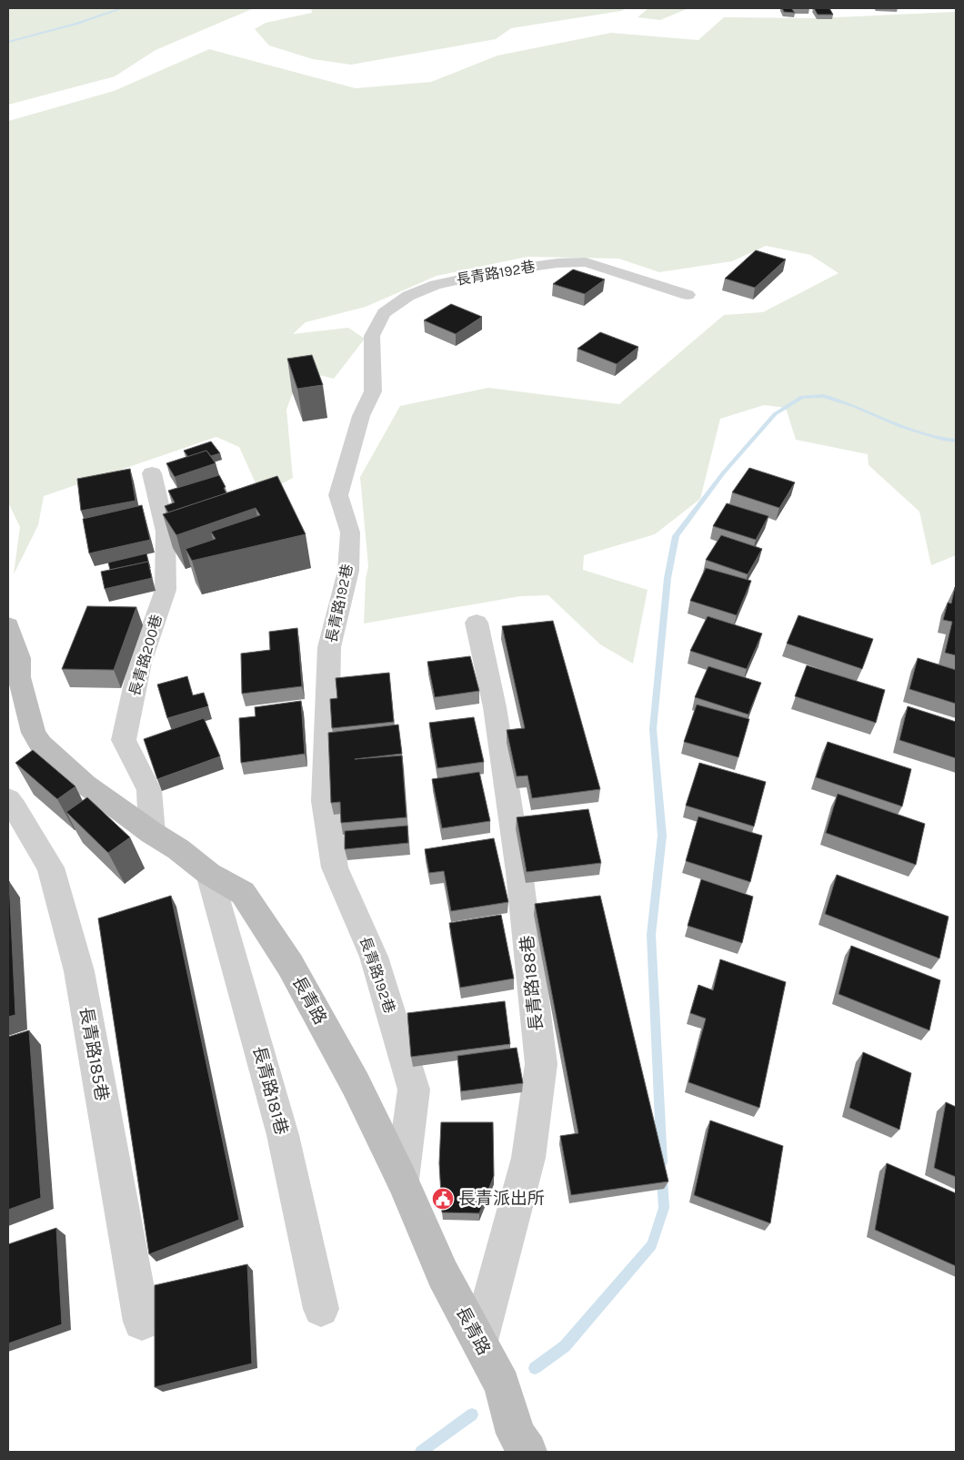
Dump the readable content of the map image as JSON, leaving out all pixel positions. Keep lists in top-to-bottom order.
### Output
{
  "streets": {
    "street": [
      "長青路192巷",
      "長青路200巷",
      "長青路188巷",
      "長青路",
      "長青路185巷",
      "長青路181巷"
    ]
  },
  "crossings": [
    ["長青路192巷", "長青路"],
    ["長青路200巷", "長青路"],
    ["長青路188巷", "長青路"],
    ["長青路", "長青路181巷"]
  ],
  "places": {
    "public building": ["長青派出所"]
  }
}
